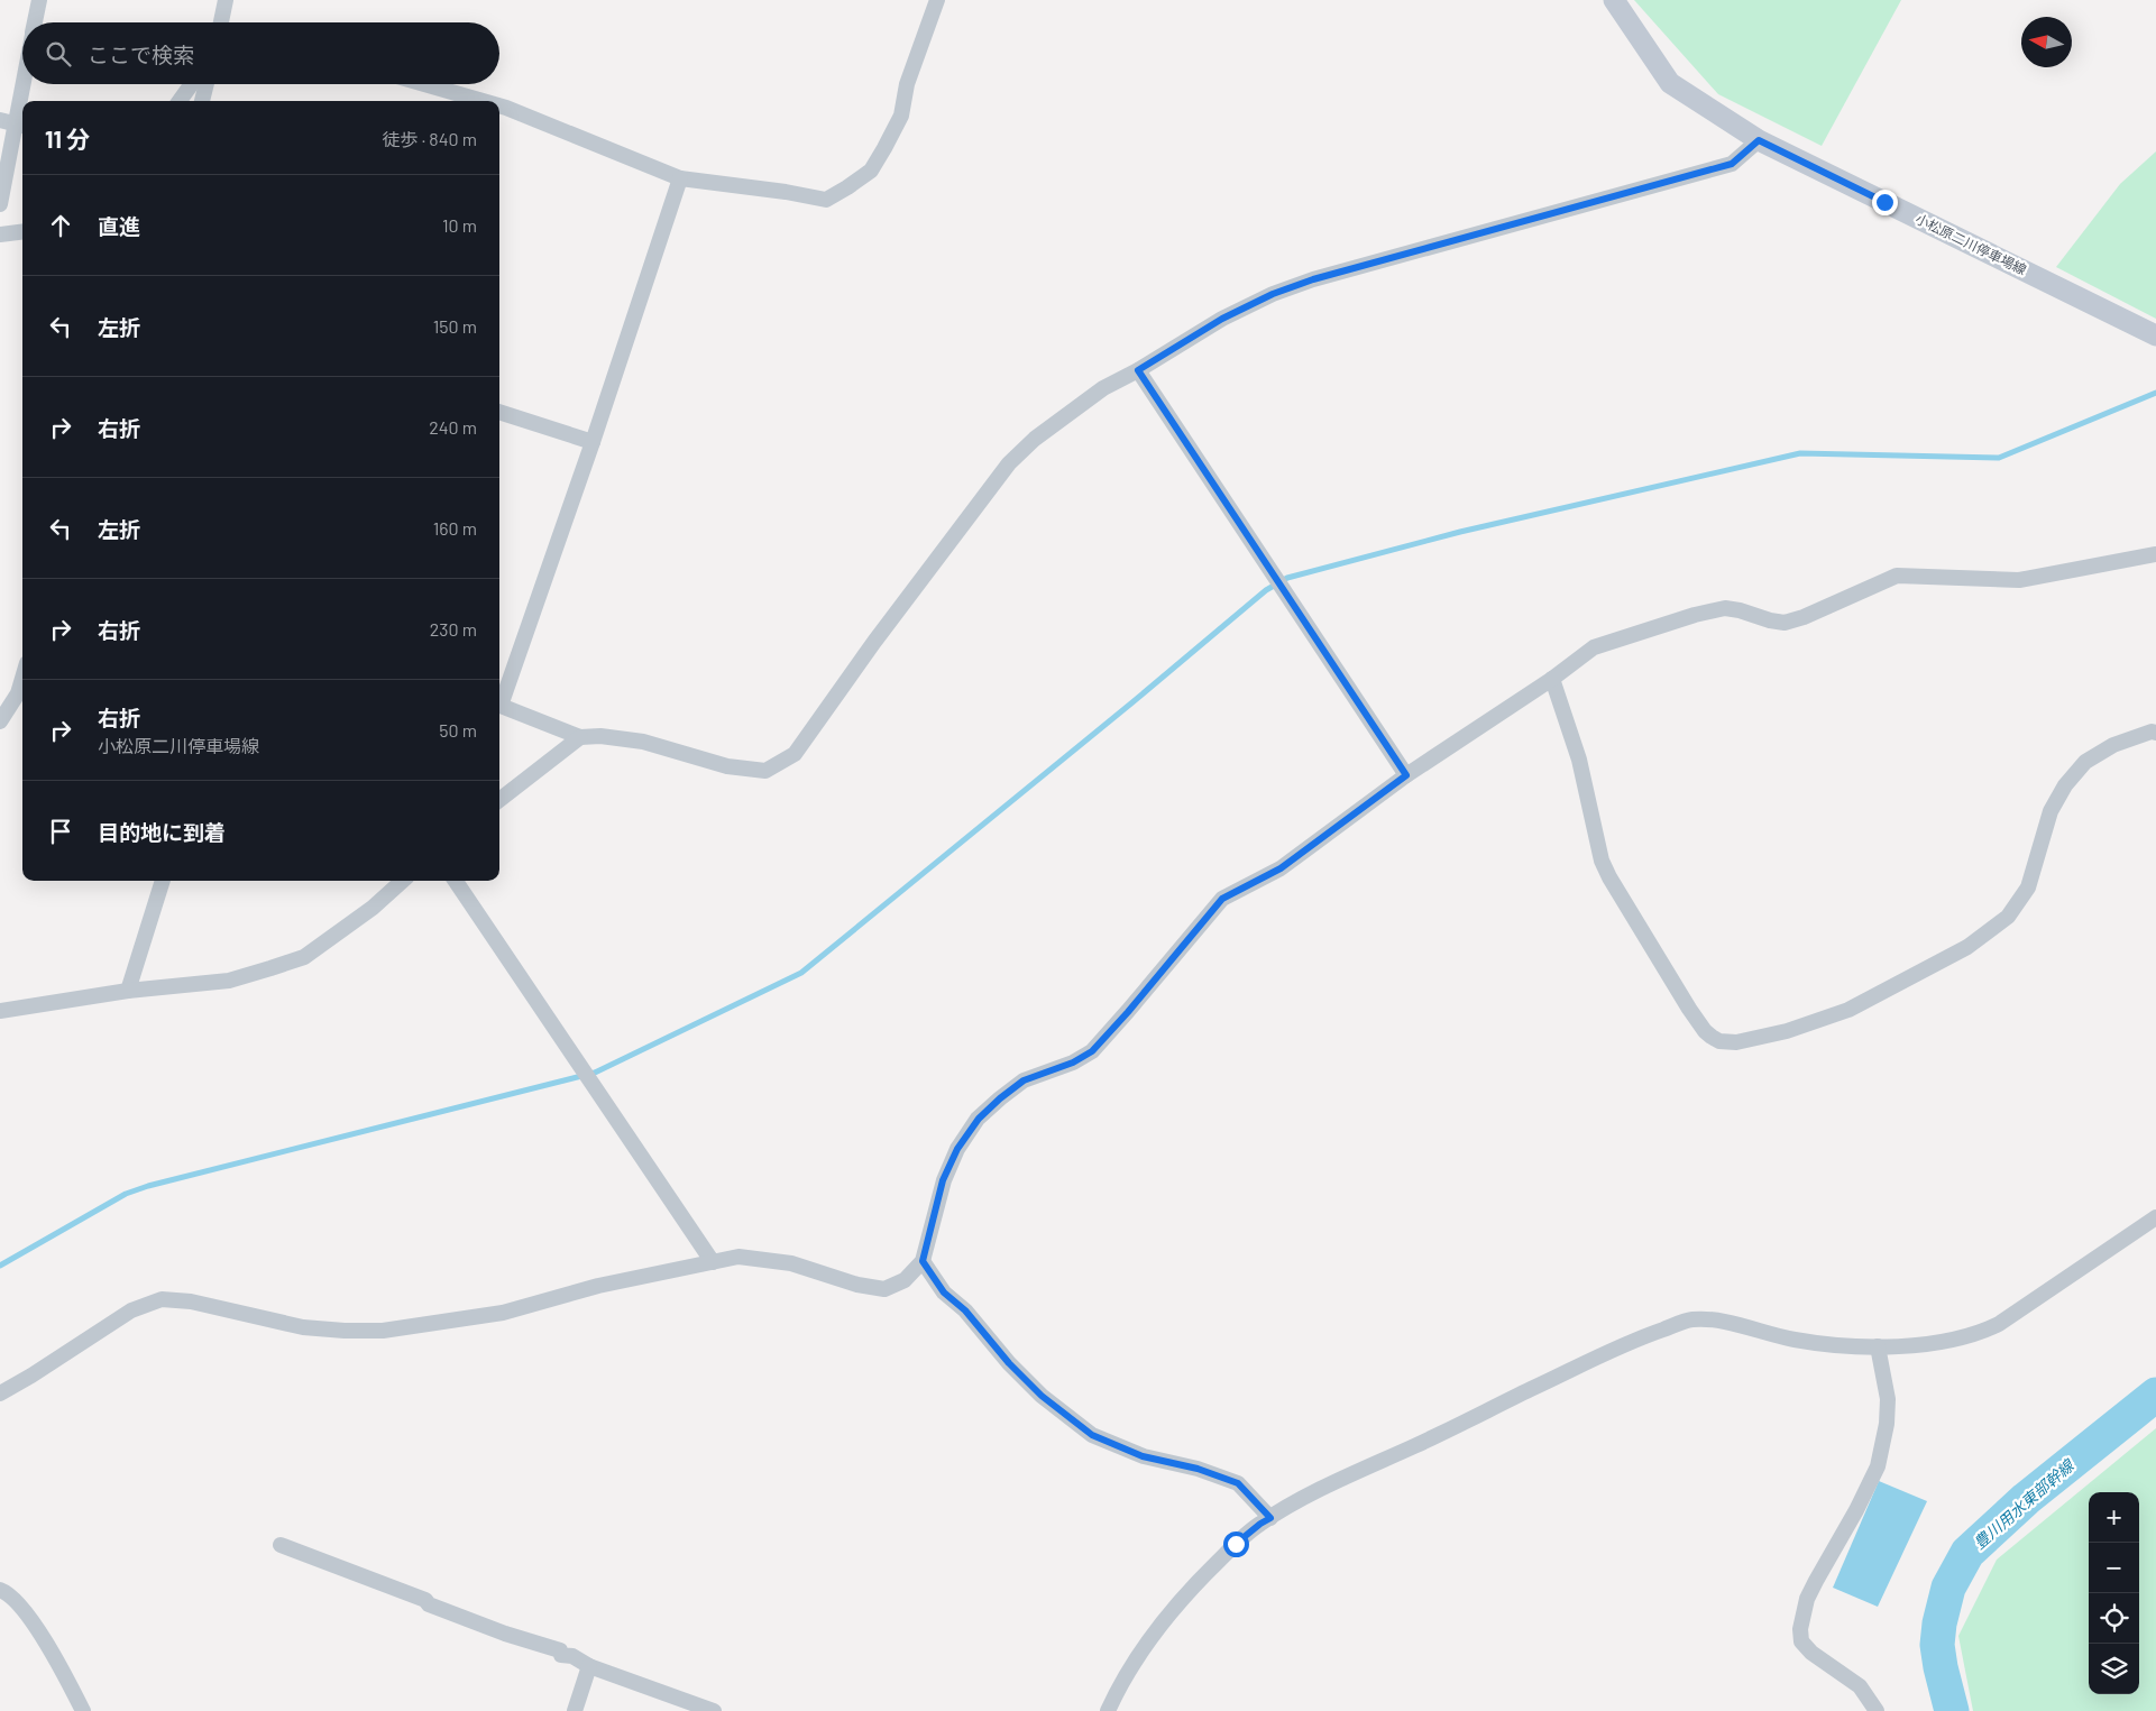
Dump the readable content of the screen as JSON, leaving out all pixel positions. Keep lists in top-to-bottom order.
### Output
{
  "streets": {
    "main road": ["小松原二川停車場線"]
  },
  "water": ["豊川用水東部幹線"],
  "north": "left",
  "page": {
    "search": "ここで検索",
    "heading": ["11 分", "徒歩 · 840 m"],
    "list": [
      ["直進", "10 m"],
      ["左折", "150 m"],
      ["右折", "240 m"],
      ["左折", "160 m"],
      ["右折", "230 m"],
      ["右折", "小松原二川停車場線", "50 m"],
      "目的地に到着"
    ],
    "map_buttons": ["+", "−"]
  }
}
